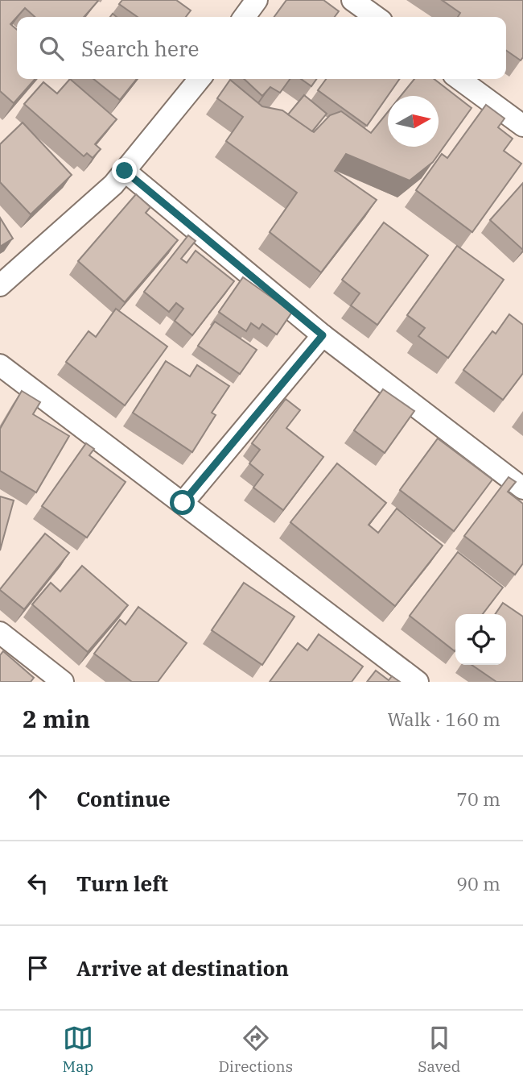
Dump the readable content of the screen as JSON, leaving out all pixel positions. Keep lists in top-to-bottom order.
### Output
{
  "north": "right",
  "page": {
    "search": "Search here",
    "heading": ["2 min", "Walk · 160 m"],
    "list": [
      ["Continue", "70 m"],
      ["Turn left", "90 m"],
      "Arrive at destination"
    ],
    "nav": ["Map", "Directions", "Saved"]
  }
}
